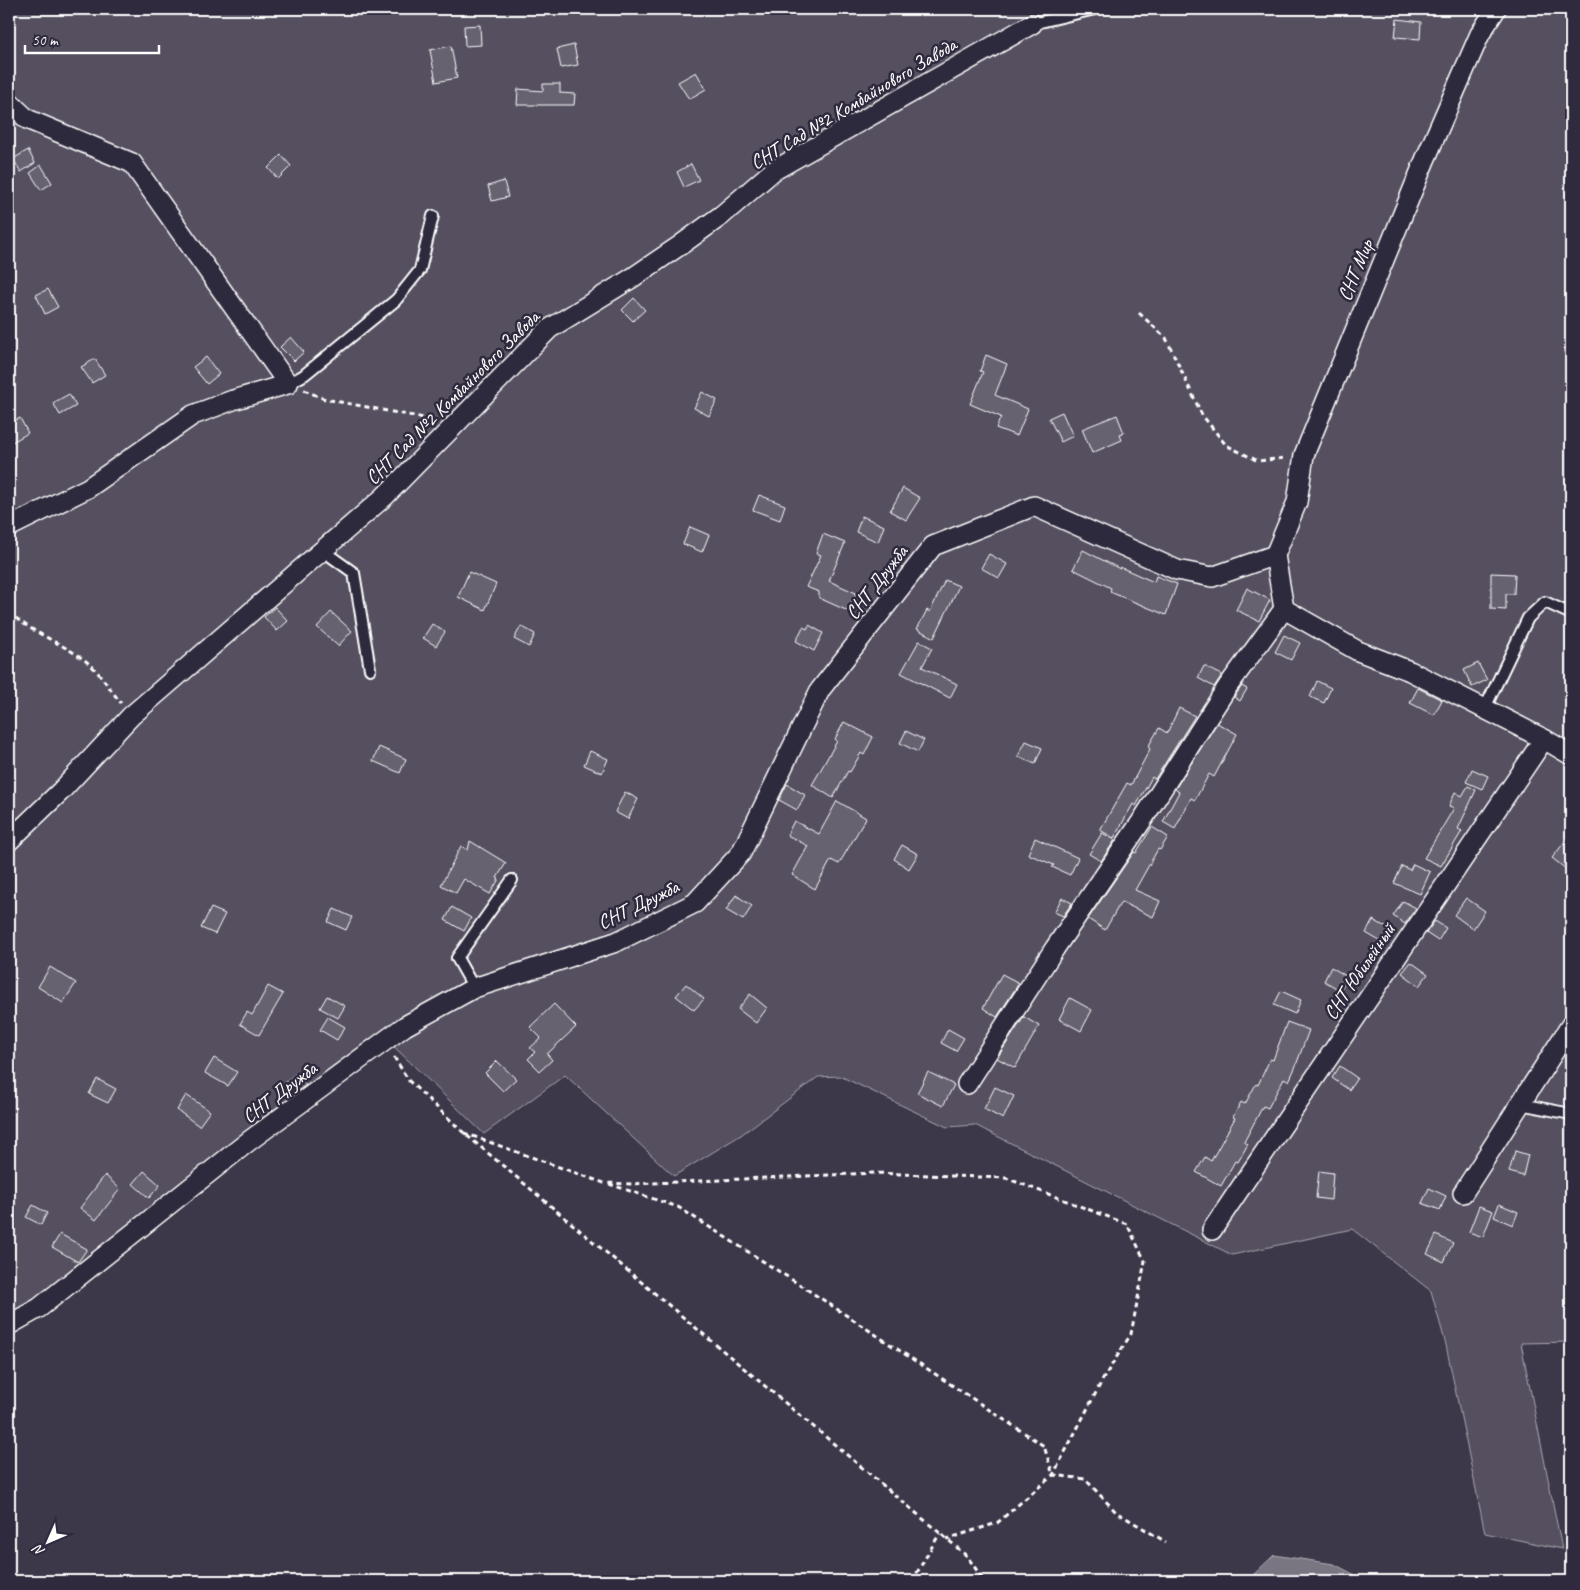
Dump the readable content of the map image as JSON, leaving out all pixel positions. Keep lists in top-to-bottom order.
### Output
{
  "streets": {
    "street": [
      "СНТ Сад №2 Комбайнового Завода",
      "СНТ Мир",
      "СНТ Дружба",
      "СНТ Юбилейный"
    ]
  },
  "crossings": [
    ["СНТ Мир", "СНТ Дружба"]
  ],
  "scale_bar": "50 m",
  "north": "bottom left"
}
